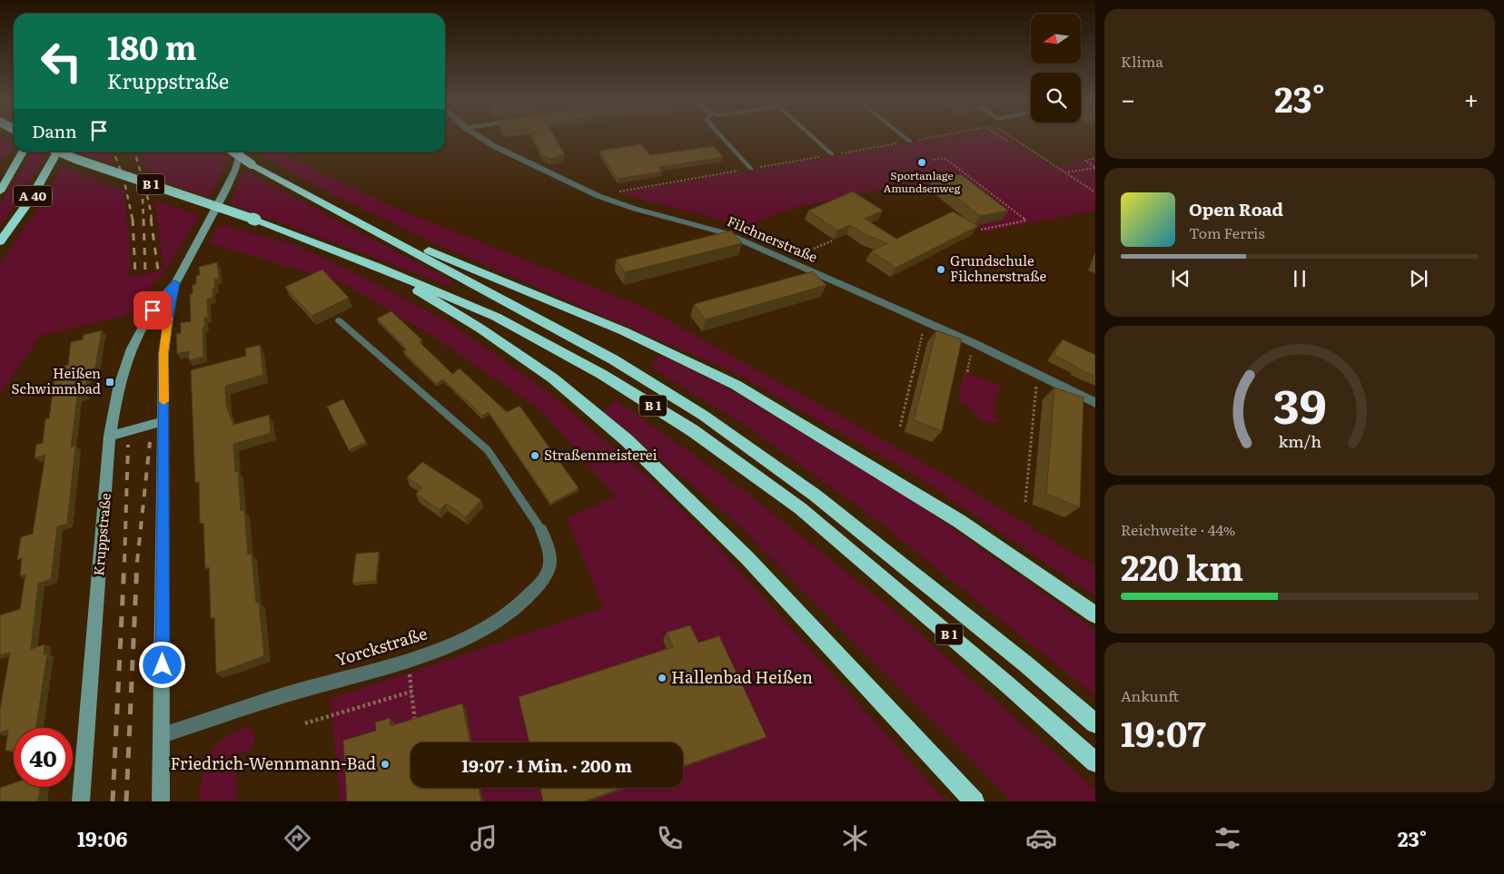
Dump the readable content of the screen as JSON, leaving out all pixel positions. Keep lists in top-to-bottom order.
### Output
{
  "streets": {
    "highway": ["B 1", "A 40"],
    "street": ["Filchnerstraße", "Kruppstraße", "Yorckstraße"]
  },
  "crossings": [
    ["Kruppstraße", "Yorckstraße"]
  ],
  "places": {
    "other": [
      "Sportanlage Amundsenweg",
      "Grundschule Filchnerstraße",
      "Straßenmeisterei",
      "Hallenbad Heißen",
      "Friedrich-Wennmann-Bad"
    ],
    "transit": ["Heißen Schwimmbad"]
  },
  "north": "left",
  "page": {
    "tile": [
      "Klima",
      ["Reichweite · 44%", "220 km"],
      ["Ankunft", "19:07"]
    ],
    "turn": ["180 m", "Kruppstraße"],
    "heat": ["−", "23°", "+"],
    "then": "Dann",
    "song": ["Open Road", "Tom Ferris"],
    "limit": "40",
    "trip": "19:07 · 1 Min. · 200 m",
    "tabs": ["19:06", "23°"],
    "gauge": ["39", "km/h"]
  }
}
